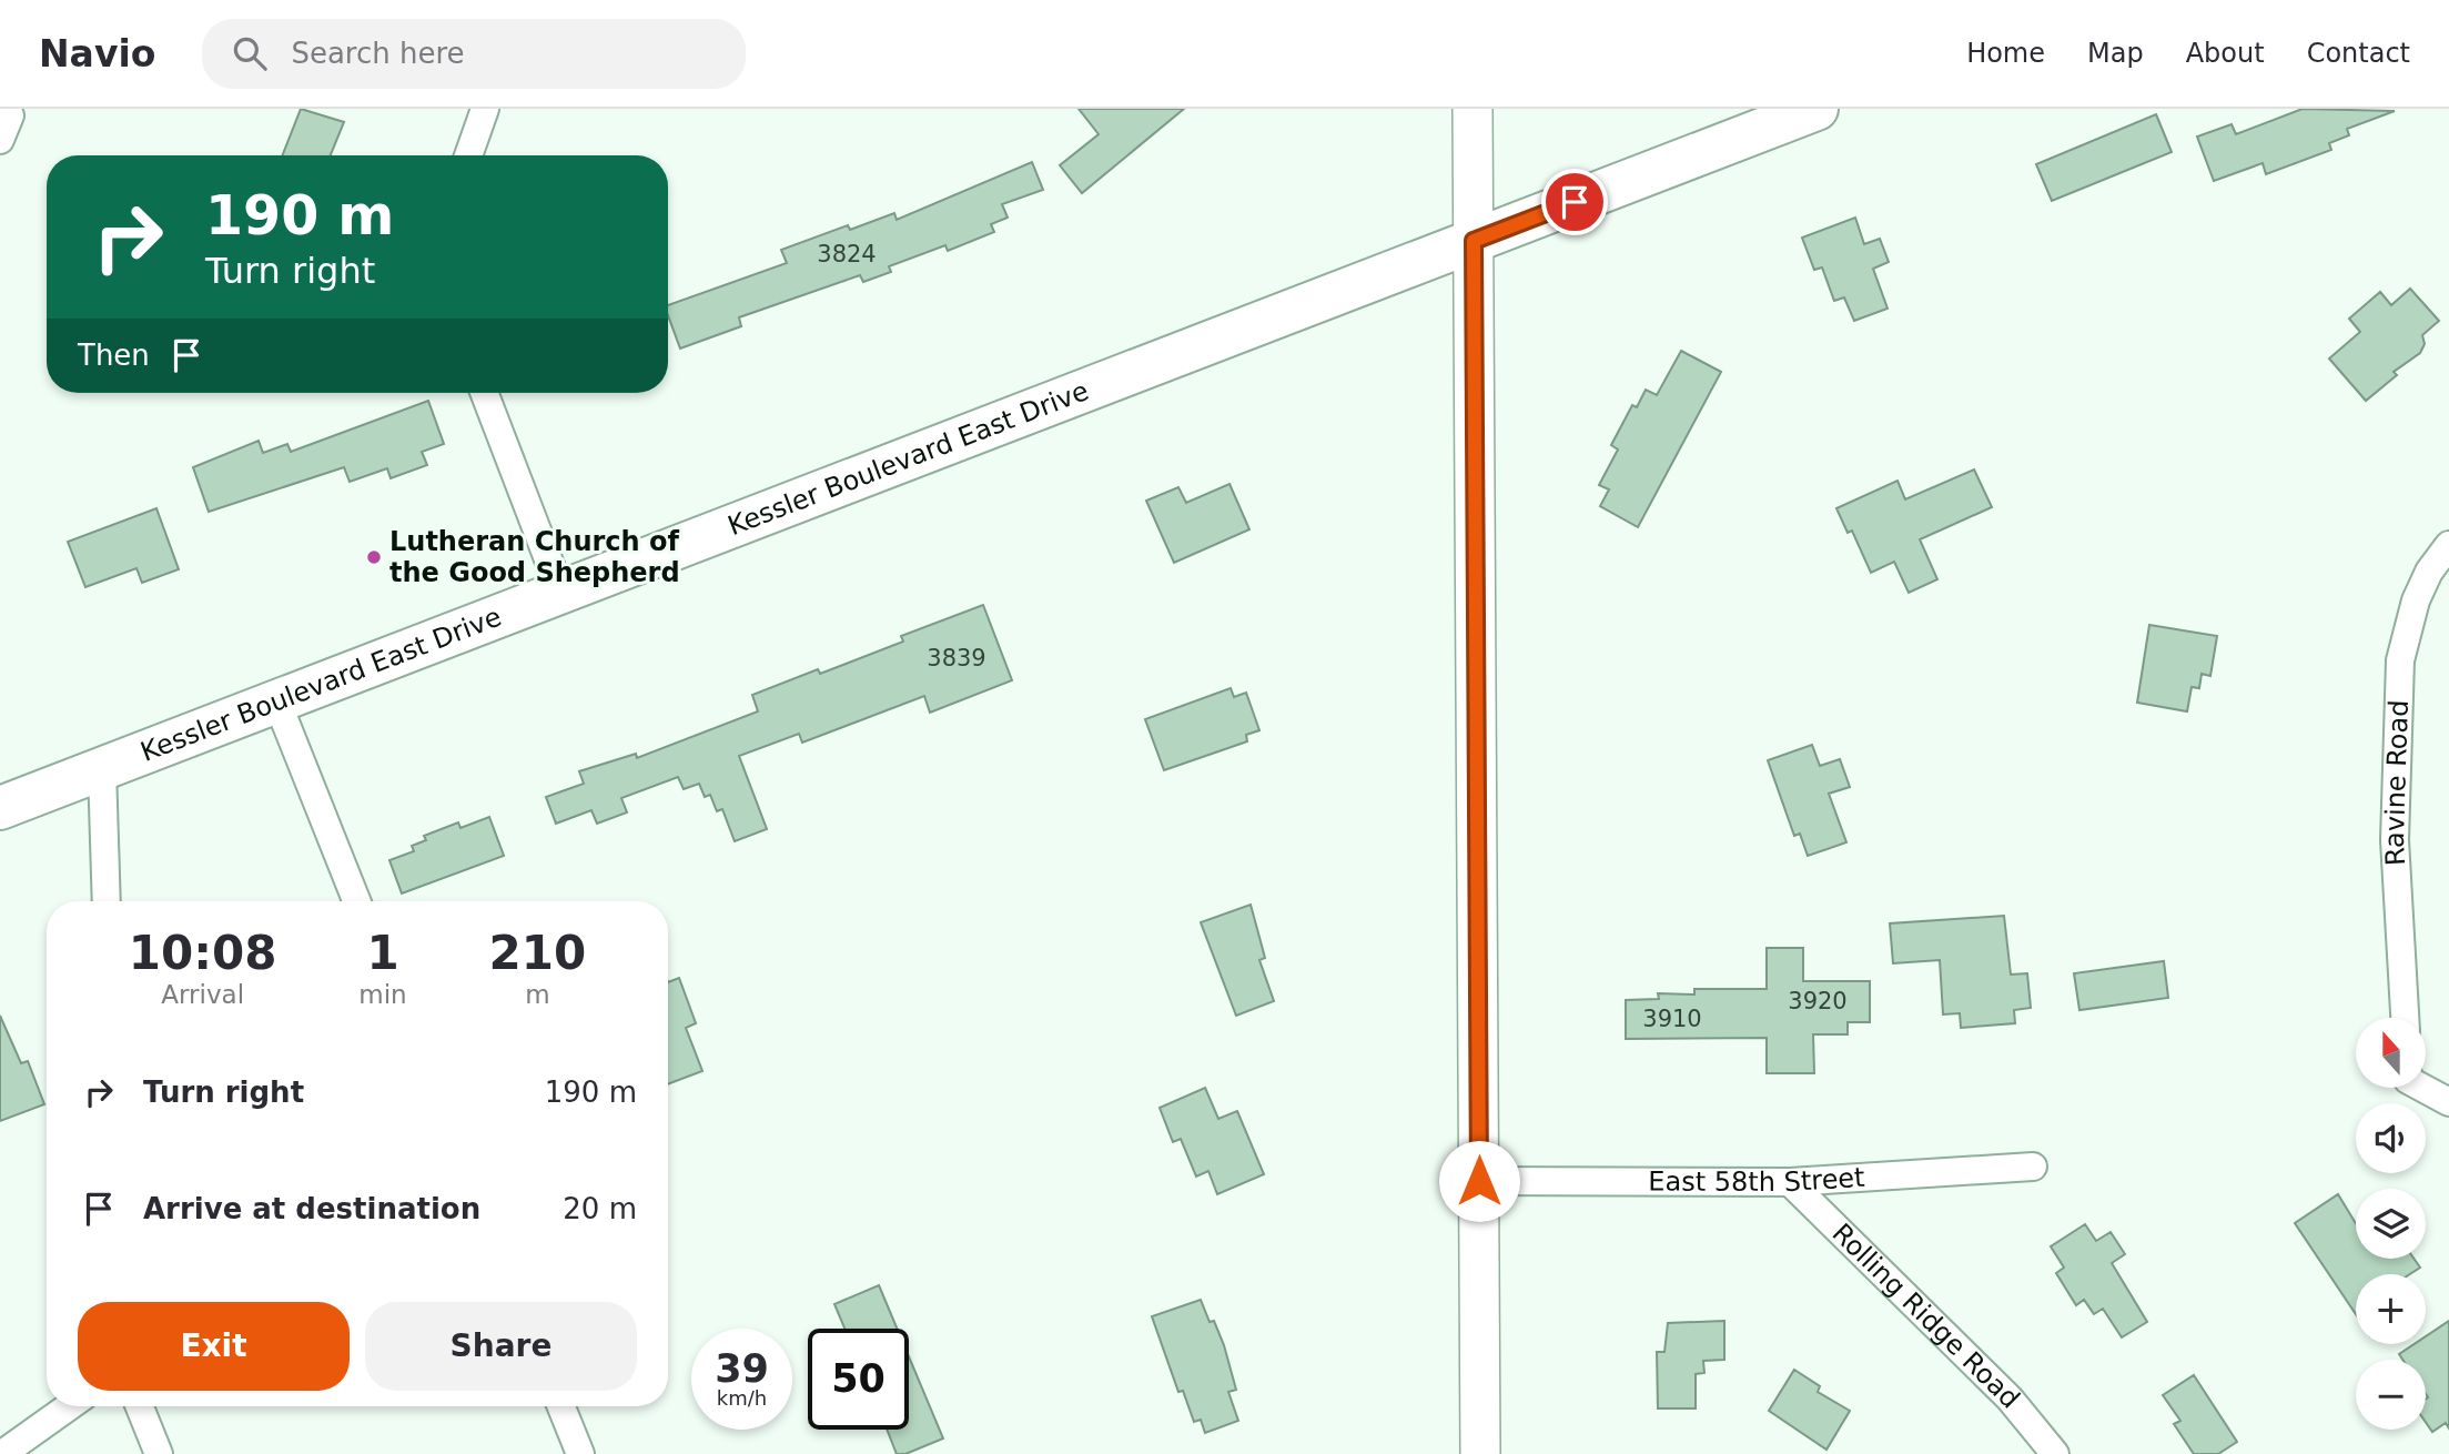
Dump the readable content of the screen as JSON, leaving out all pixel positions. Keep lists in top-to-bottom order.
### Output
{
  "streets": {
    "main road": ["Kessler Boulevard East Drive"],
    "street": ["Ravine Road", "East 58th Street", "Rolling Ridge Road"]
  },
  "crossings": [
    ["East 58th Street", "Rolling Ridge Road"]
  ],
  "places": ["Lutheran Church of the Good Shepherd"],
  "house_numbers": [
    "3824",
    "3839",
    "3920",
    "3910"
  ],
  "north": "top",
  "page": {
    "header": "Navio",
    "search": "Search here",
    "nav": [
      "Home",
      "Map",
      "About",
      "Contact"
    ],
    "turn": ["190 m", "Turn right"],
    "then": "Then",
    "eta": [
      "10:08",
      "Arrival",
      "1",
      "min",
      "210",
      "m"
    ],
    "map_buttons": ["+", "−"],
    "list": [
      {
        "name": "Turn right",
        "value": "190 m"
      },
      {
        "name": "Arrive at destination",
        "value": "20 m"
      }
    ],
    "buttons": ["Exit", "Share"],
    "speed": "39 km/h",
    "limit": "50"
  }
}
